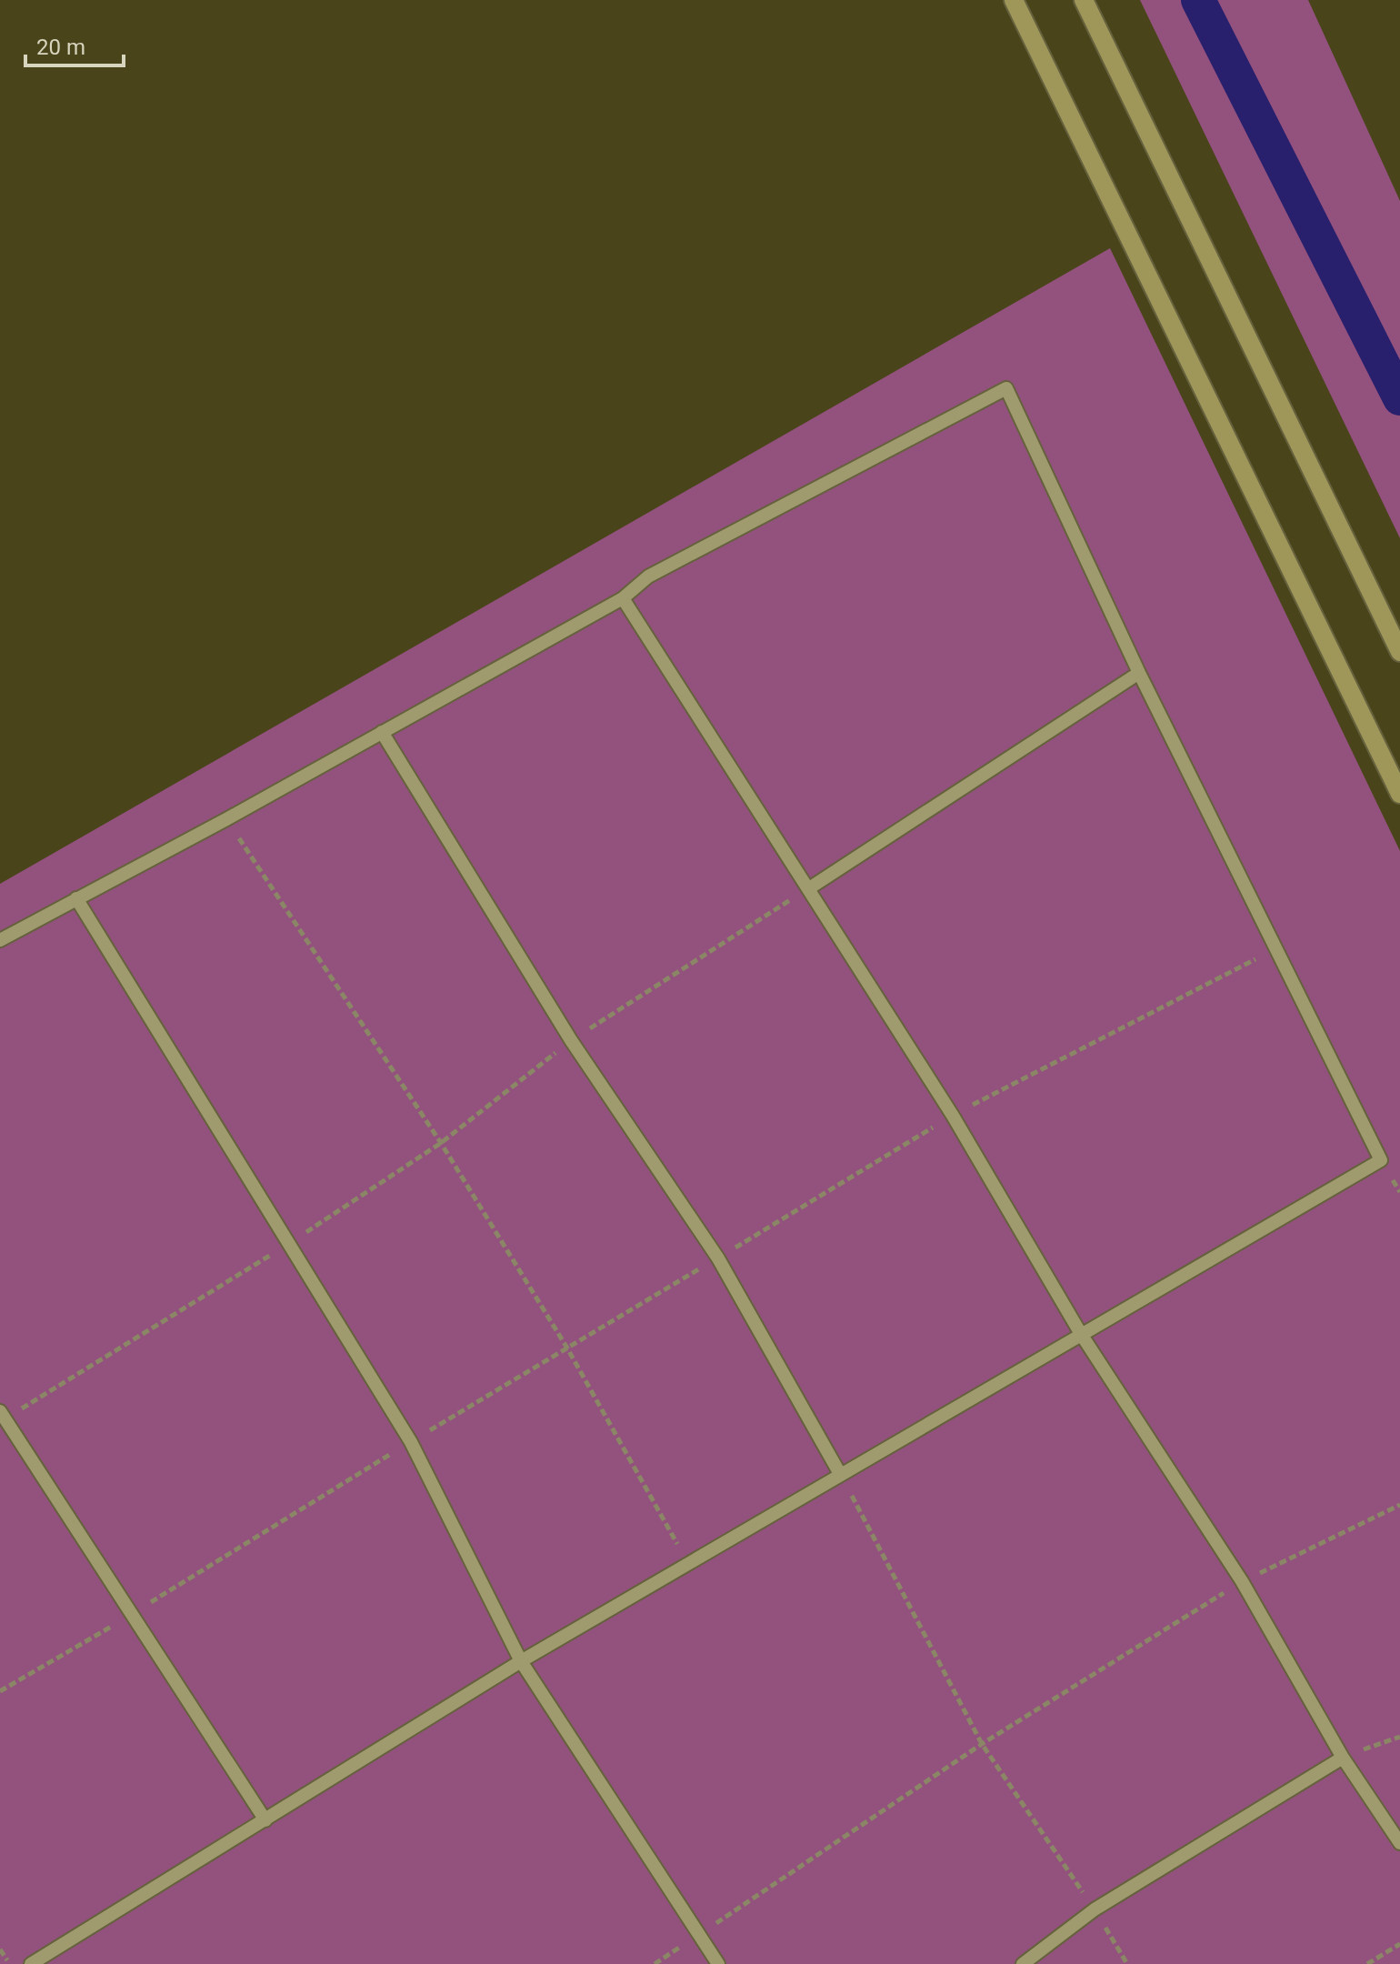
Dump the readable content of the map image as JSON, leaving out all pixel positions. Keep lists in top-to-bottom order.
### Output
{
  "scale_bar": "20 m"
}
